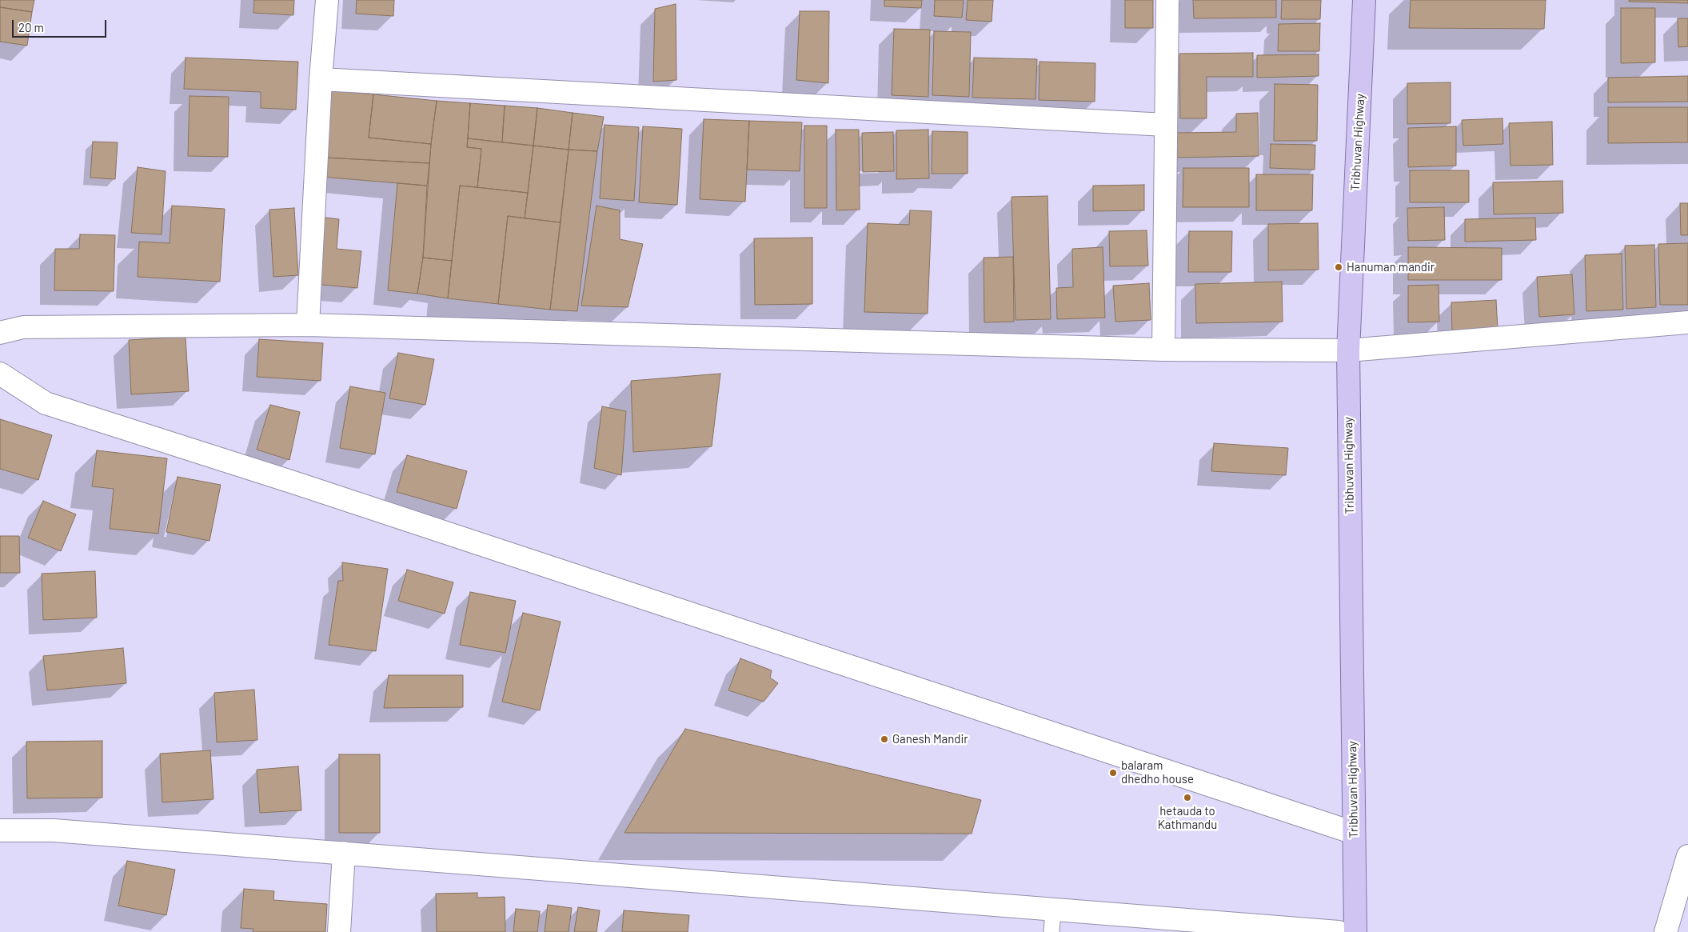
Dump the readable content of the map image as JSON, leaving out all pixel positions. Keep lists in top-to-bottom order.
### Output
{
  "streets": {
    "main road": ["Tribhuvan Highway"]
  },
  "places": [
    "Hanuman mandir",
    "Ganesh Mandir",
    "balaram dhedho house",
    "hetauda to Kathmandu"
  ],
  "scale_bar": "20 m"
}
